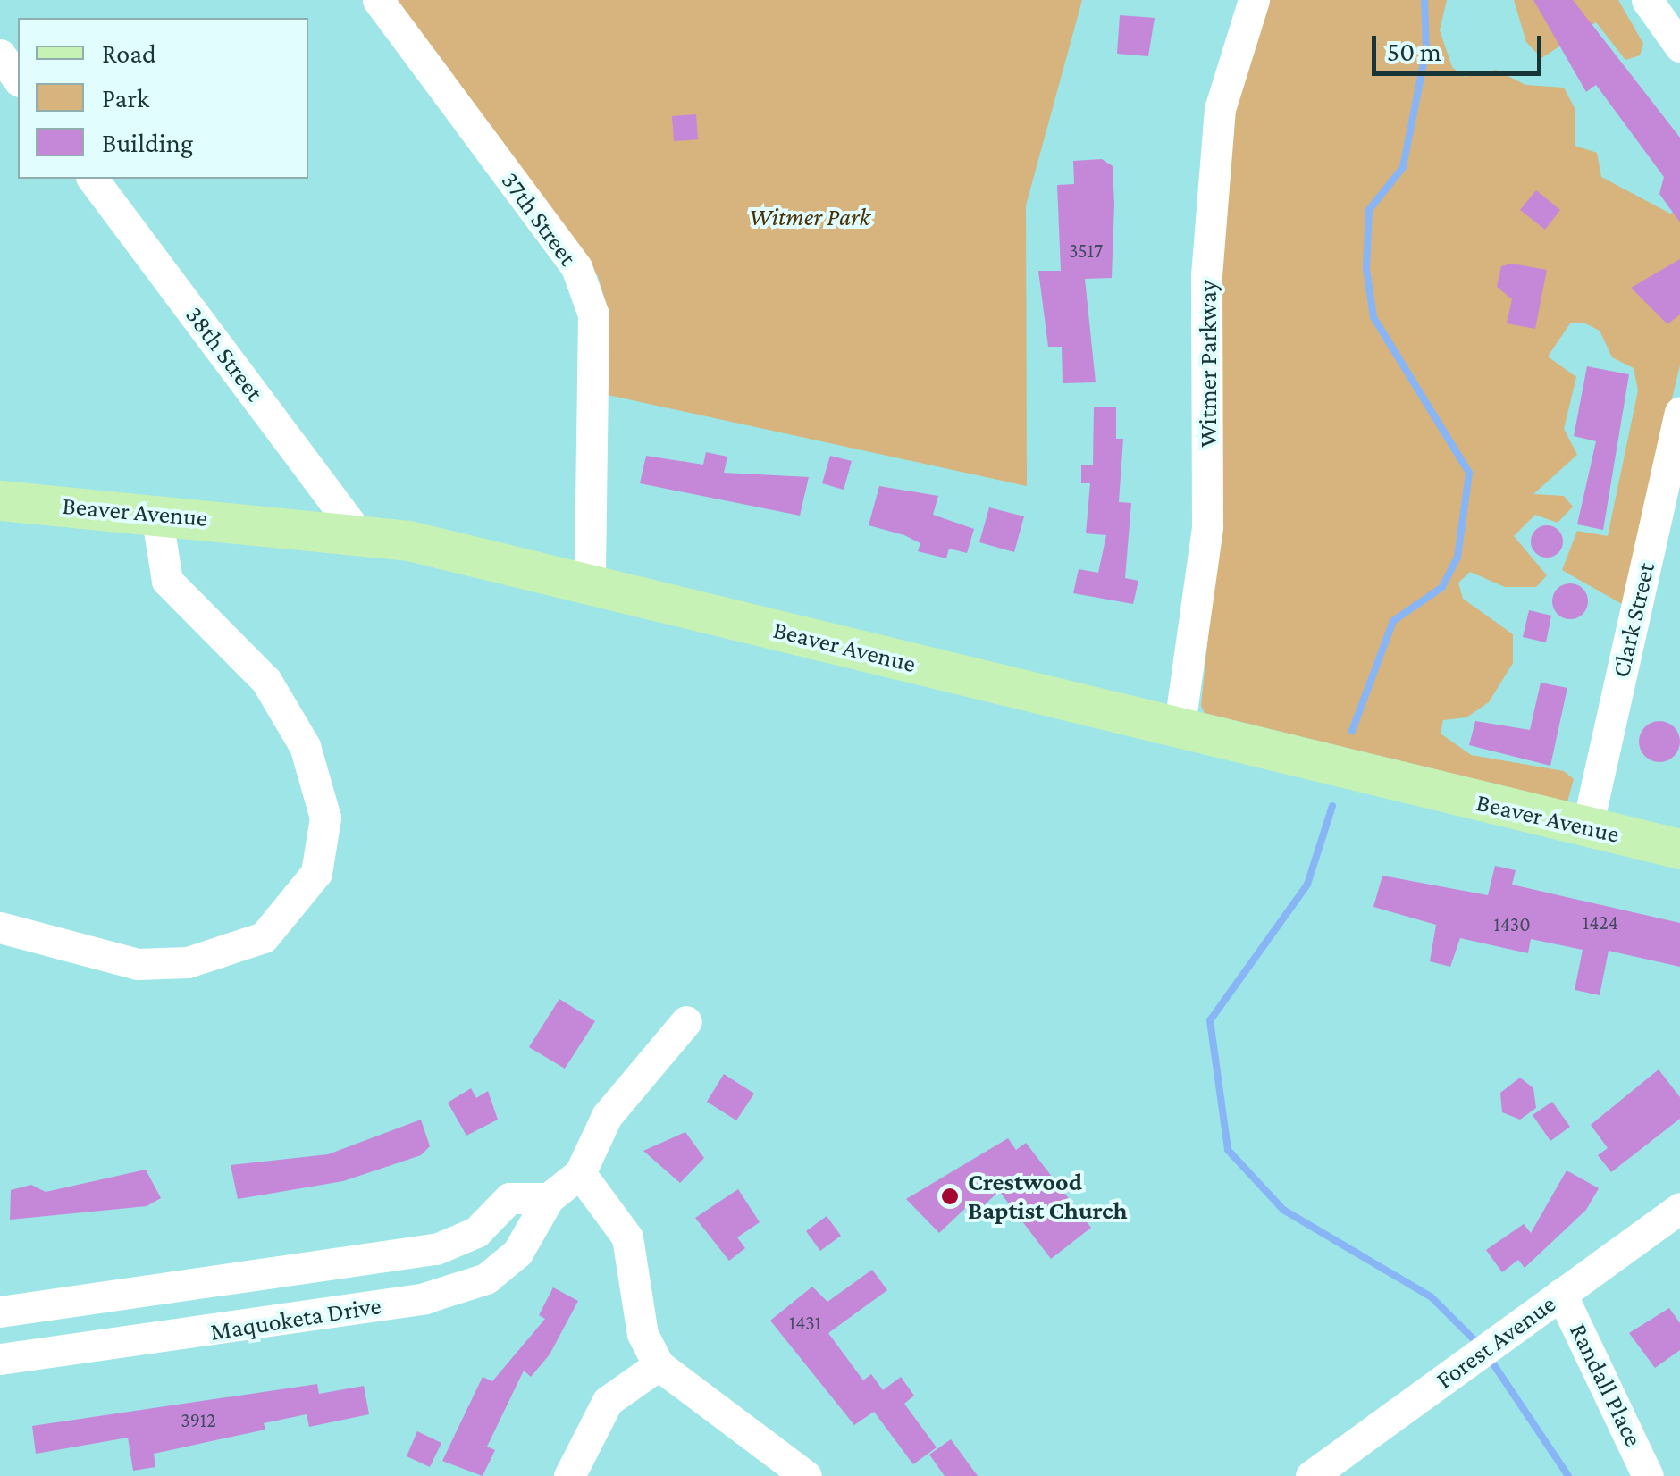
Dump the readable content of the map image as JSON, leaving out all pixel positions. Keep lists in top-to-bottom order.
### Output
{
  "streets": {
    "main road": ["Beaver Avenue"],
    "street": [
      "37th Street",
      "38th Street",
      "Witmer Parkway",
      "Clark Street",
      "Maquoketa Drive",
      "Forest Avenue",
      "Randall Place"
    ]
  },
  "crossings": [
    ["37th Street", "Beaver Avenue"],
    ["38th Street", "Beaver Avenue"],
    ["Witmer Parkway", "Beaver Avenue"],
    ["Beaver Avenue", "Clark Street"],
    ["Forest Avenue", "Randall Place"]
  ],
  "parks": ["Witmer Park"],
  "places": ["Crestwood Baptist Church"],
  "house_numbers": [
    "3517",
    "1424",
    "1430",
    "1431",
    "3912"
  ],
  "legend": ["Road", "Park", "Building"],
  "scale_bar": "50 m"
}
